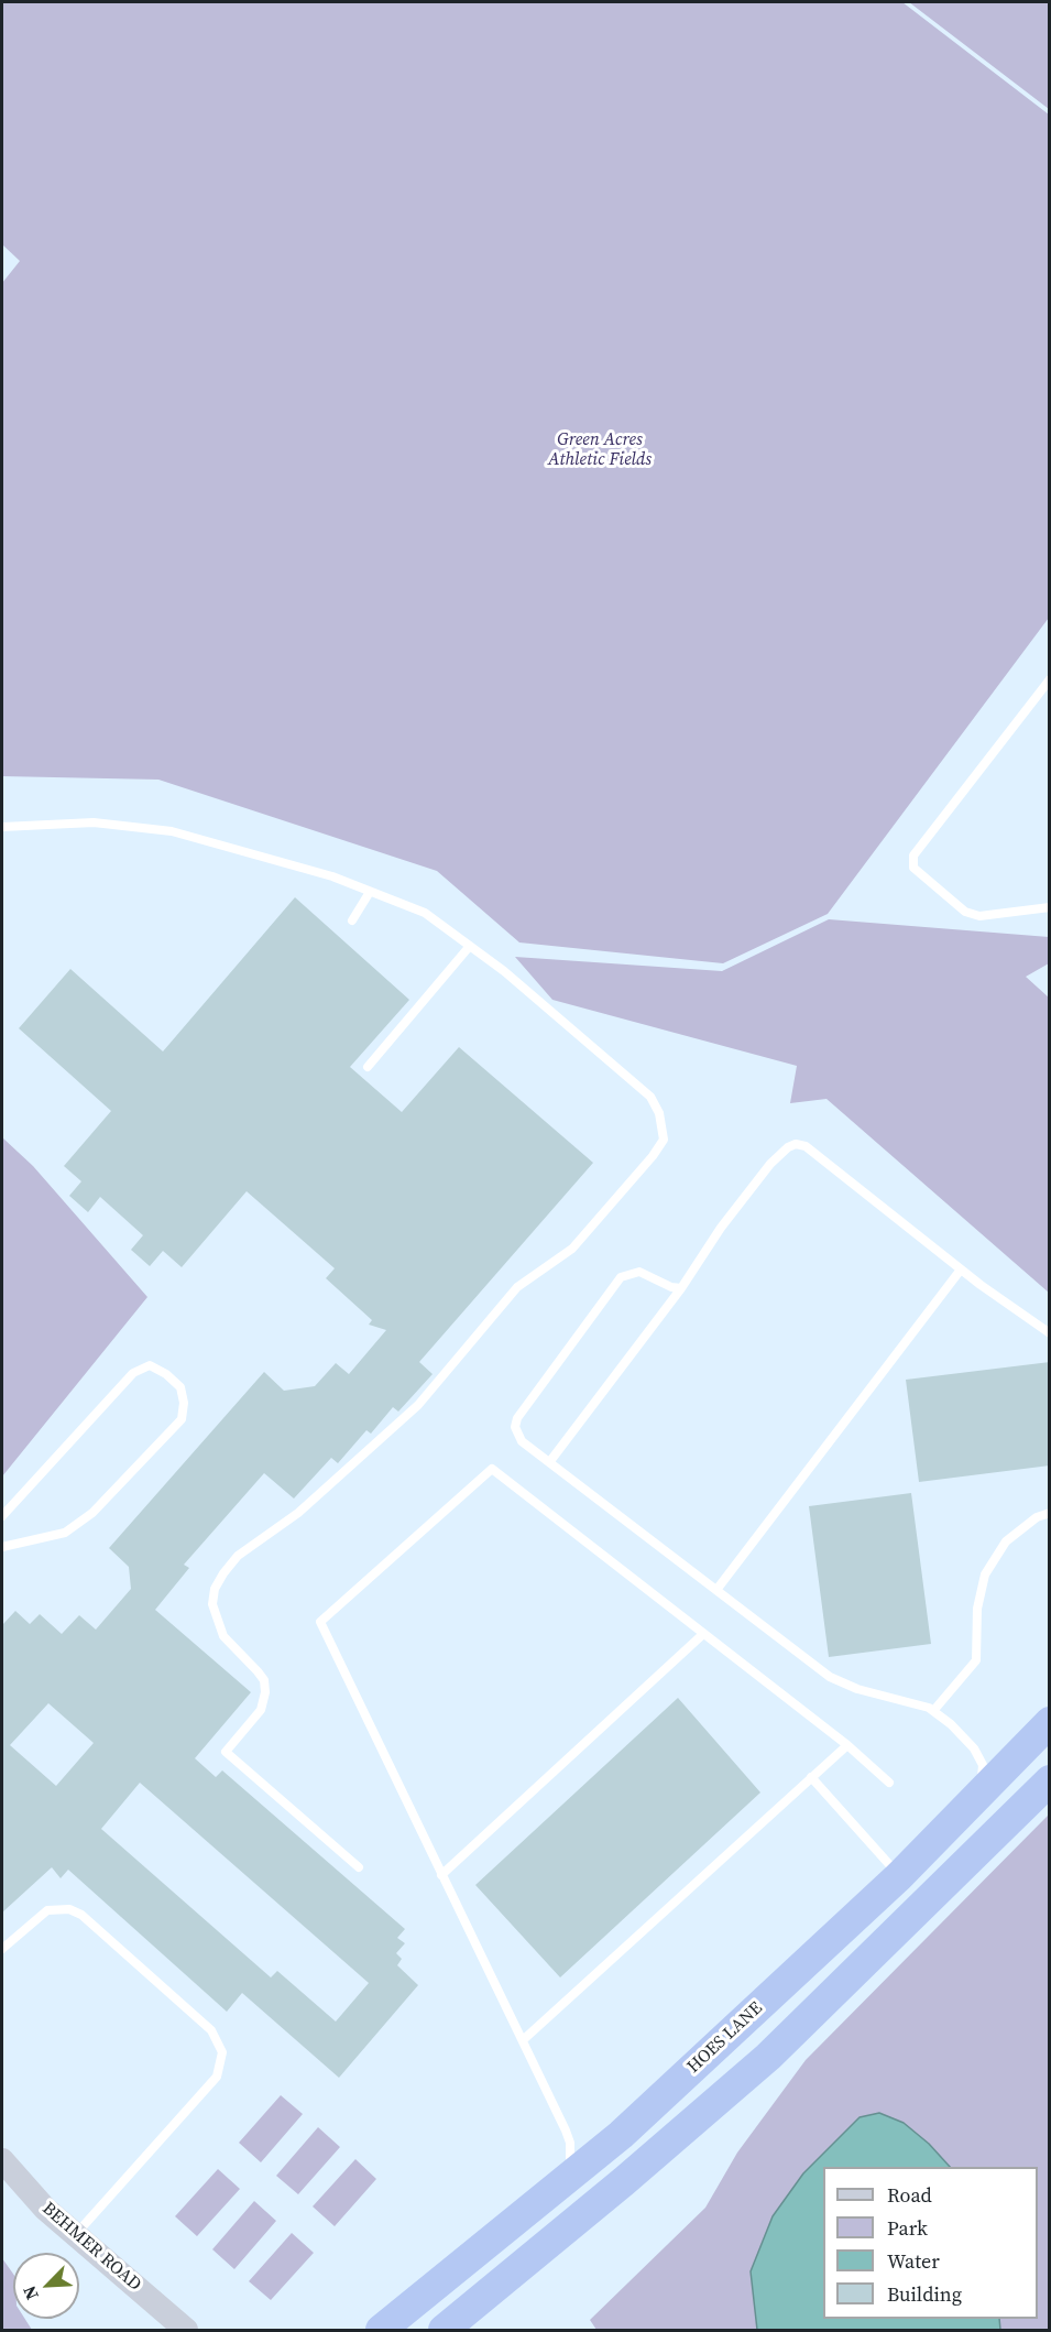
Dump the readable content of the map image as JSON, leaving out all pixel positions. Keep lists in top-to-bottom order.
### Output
{
  "streets": {
    "highway": ["HOES LANE"],
    "street": ["BEHMER ROAD"]
  },
  "parks": ["Green Acres Athletic Fields"],
  "legend": [
    "Road",
    "Park",
    "Water",
    "Building"
  ],
  "north": "bottom left"
}
